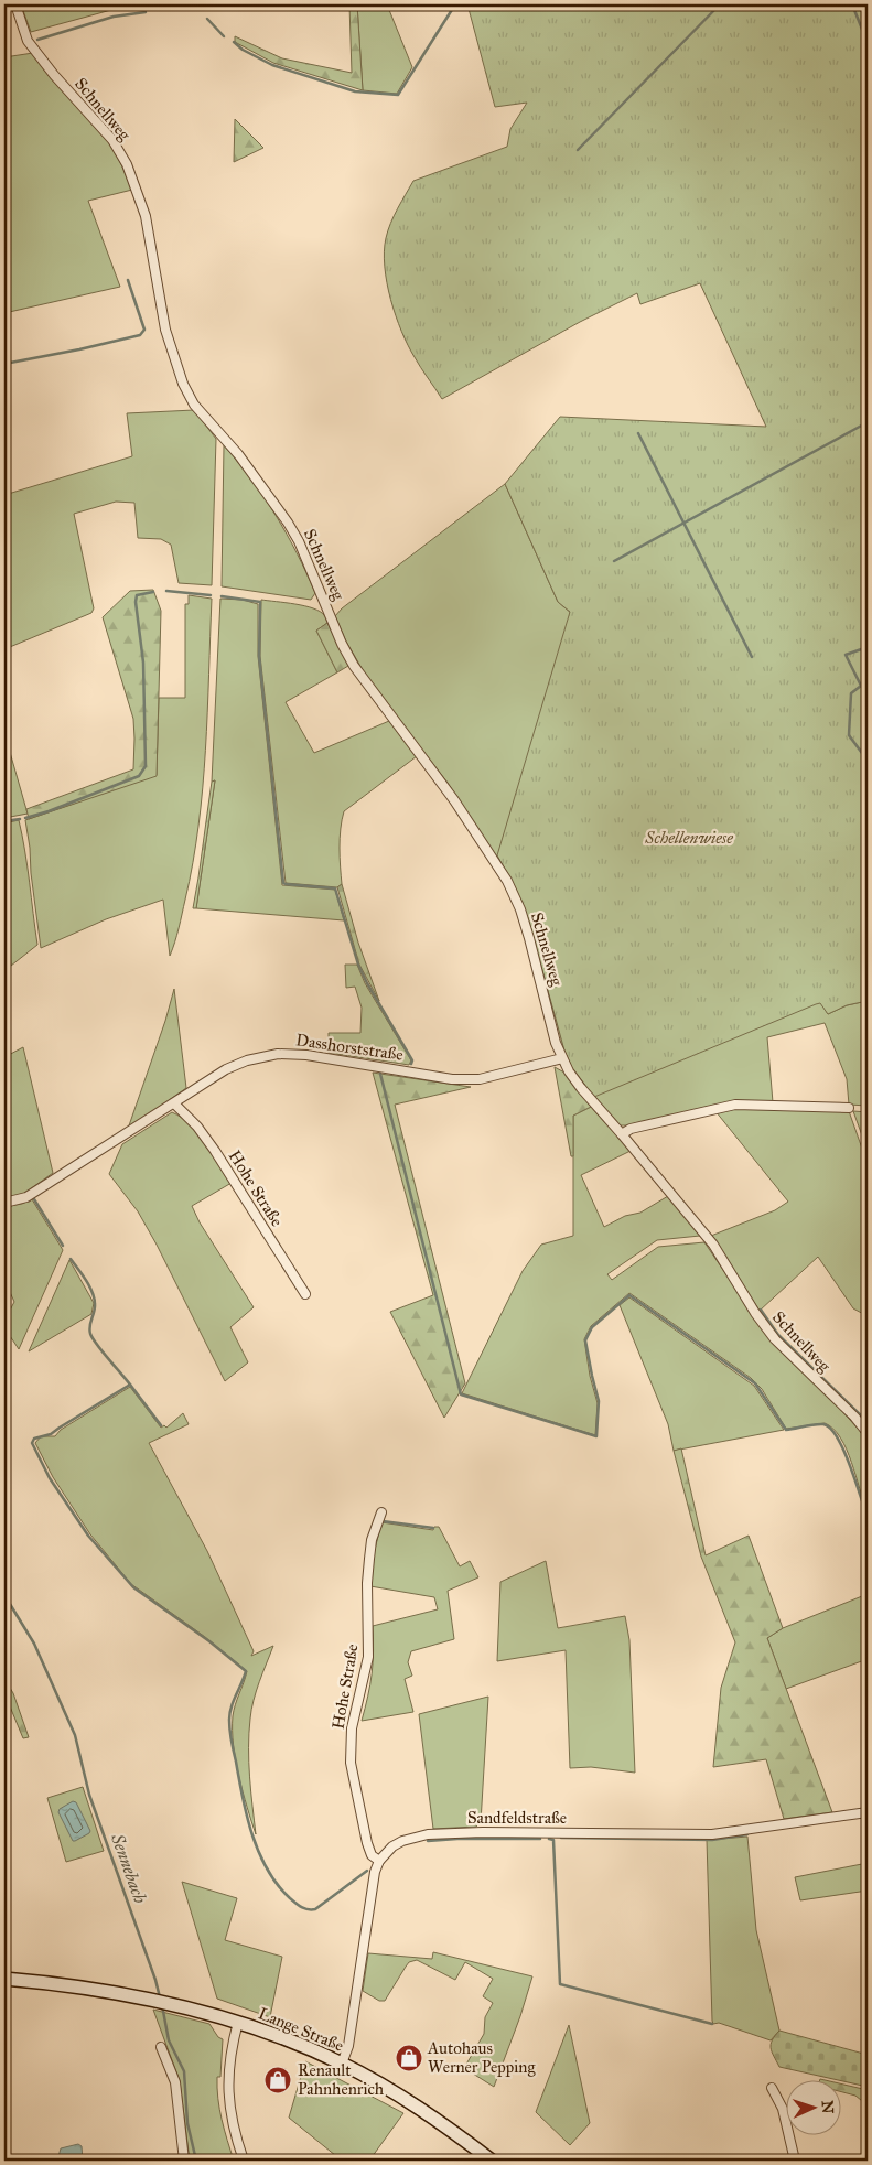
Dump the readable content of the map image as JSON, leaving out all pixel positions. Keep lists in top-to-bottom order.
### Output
{
  "streets": {
    "main road": ["Lange Straße"],
    "street": [
      "Schnellweg",
      "Dasshorststraße",
      "Hohe Straße",
      "Sandfeldstraße"
    ]
  },
  "crossings": [
    ["Schnellweg", "Dasshorststraße"],
    ["Dasshorststraße", "Hohe Straße"],
    ["Hohe Straße", "Sandfeldstraße"]
  ],
  "water": ["Sennebach"],
  "parks": ["Schellenwiese"],
  "places": {
    "shop": ["Autohaus Werner Pepping", "Renault Pahnhenrich"]
  },
  "north": "right"
}
